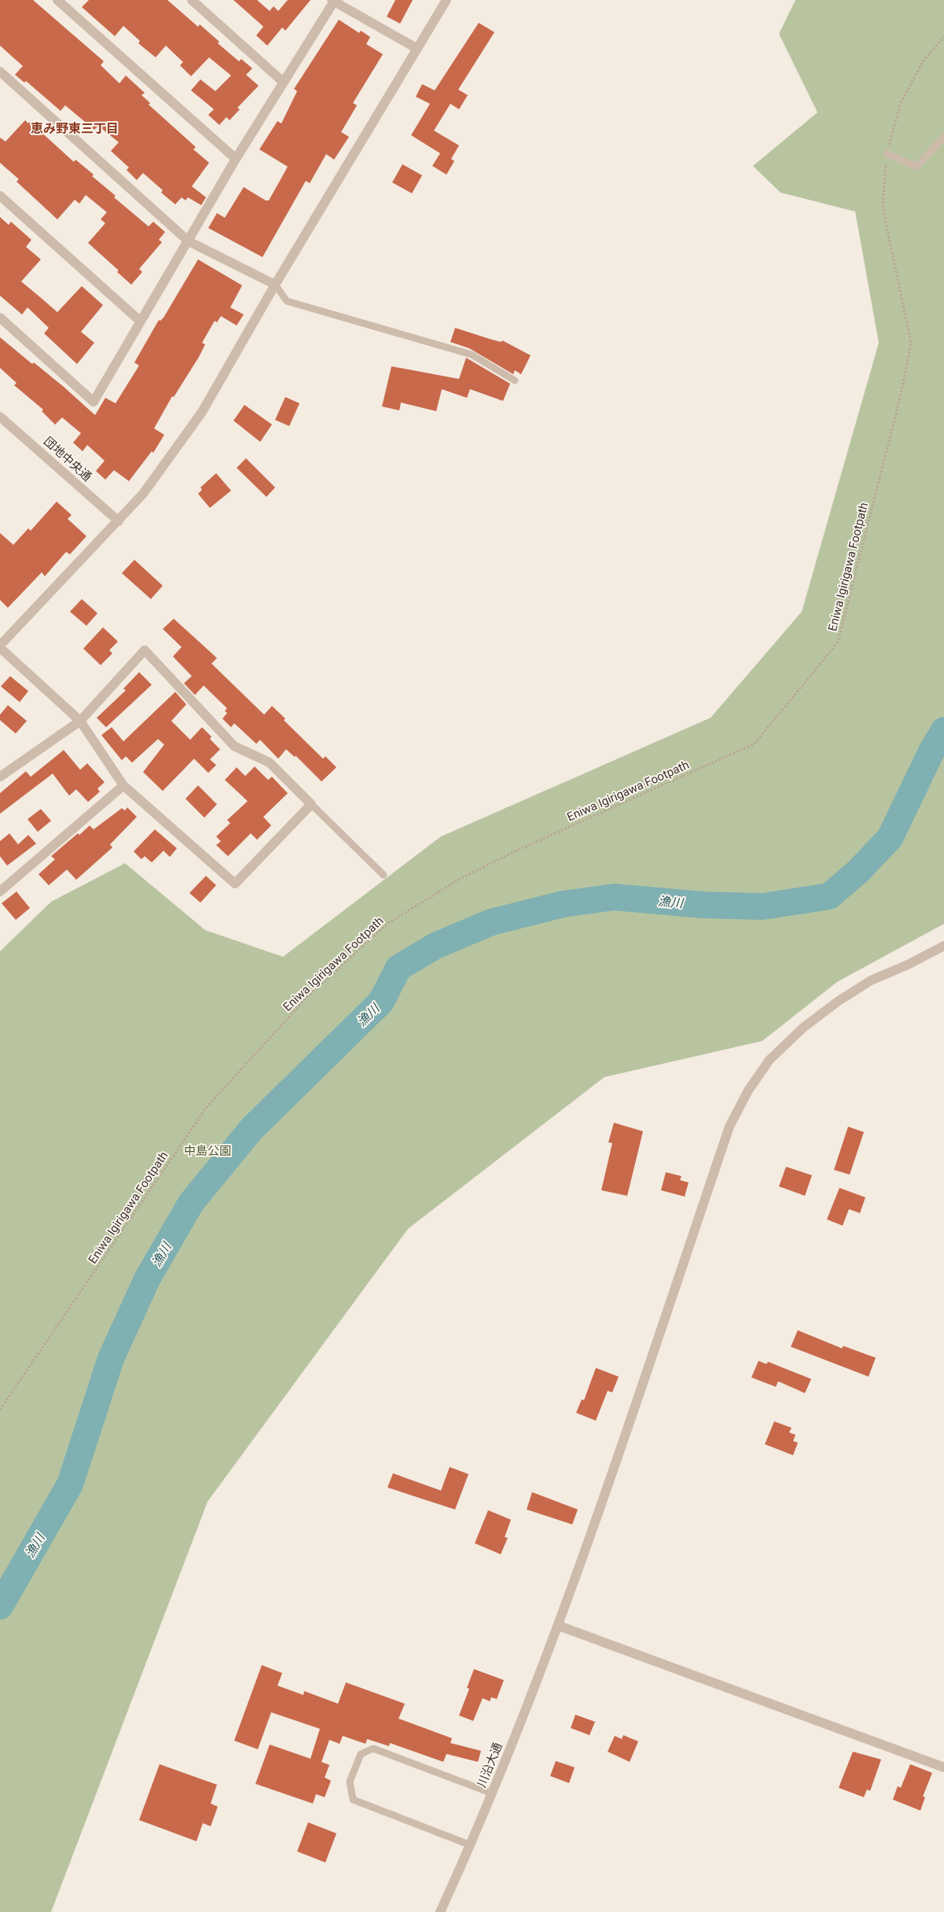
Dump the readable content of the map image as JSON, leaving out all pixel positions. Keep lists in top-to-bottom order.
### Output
{
  "streets": {
    "street": ["団地中央通", "川沿大通"],
    "path": ["Eniwa Igirigawa Footpath"]
  },
  "districts": ["恵み野東三丁目"],
  "water": ["漁川"],
  "parks": ["中島公園"]
}
